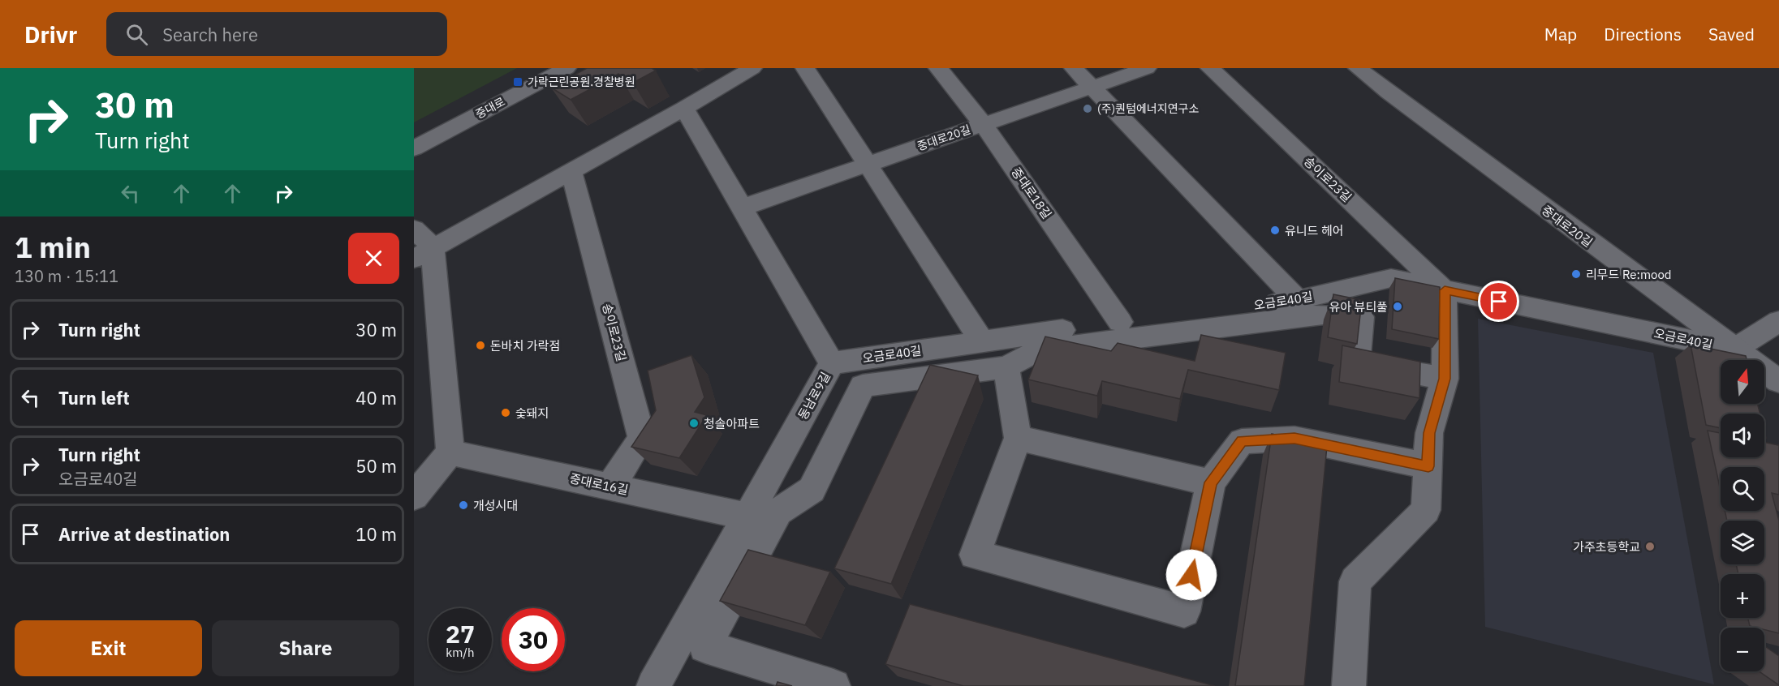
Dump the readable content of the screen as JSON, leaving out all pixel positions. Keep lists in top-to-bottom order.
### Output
{
  "streets": {
    "street": [
      "중대로",
      "중대로20길",
      "송이로23길",
      "중대로18길",
      "오금로40길",
      "동남로9길",
      "중대로16길"
    ]
  },
  "crossings": [
    ["중대로20길", "중대로18길"],
    ["중대로20길", "오금로40길"],
    ["중대로20길", "동남로9길"],
    ["송이로23길", "오금로40길"],
    ["송이로23길", "중대로16길"],
    ["중대로18길", "오금로40길"],
    ["오금로40길", "동남로9길"],
    ["동남로9길", "중대로16길"]
  ],
  "places": {
    "transit": ["가락근린공원.경찰병원"],
    "other": [
      "(주)퀀텀에너지연구소",
      "유니드 헤어",
      "리무드 Re:mood",
      "유아 뷰티풀",
      "돈바치 가락점",
      "숯돼지",
      "청솔아파트",
      "개성시대",
      "가주초등학교"
    ]
  },
  "north": "top",
  "page": {
    "header": "Drivr",
    "search": "Search here",
    "nav": ["Map", "Directions", "Saved"],
    "turn": ["30 m", "Turn right"],
    "heading": ["1 min", "130 m · 15:11"],
    "list": [
      {
        "name": "Turn right",
        "value": "30 m"
      },
      {
        "name": "Turn left",
        "value": "40 m"
      },
      {
        "name": "Turn right",
        "note": "오금로40길",
        "value": "50 m"
      },
      {
        "name": "Arrive at destination",
        "value": "10 m"
      }
    ],
    "map_buttons": ["+", "−"],
    "speed": "27 km/h",
    "limit": "30",
    "buttons": ["Exit", "Share"]
  }
}
